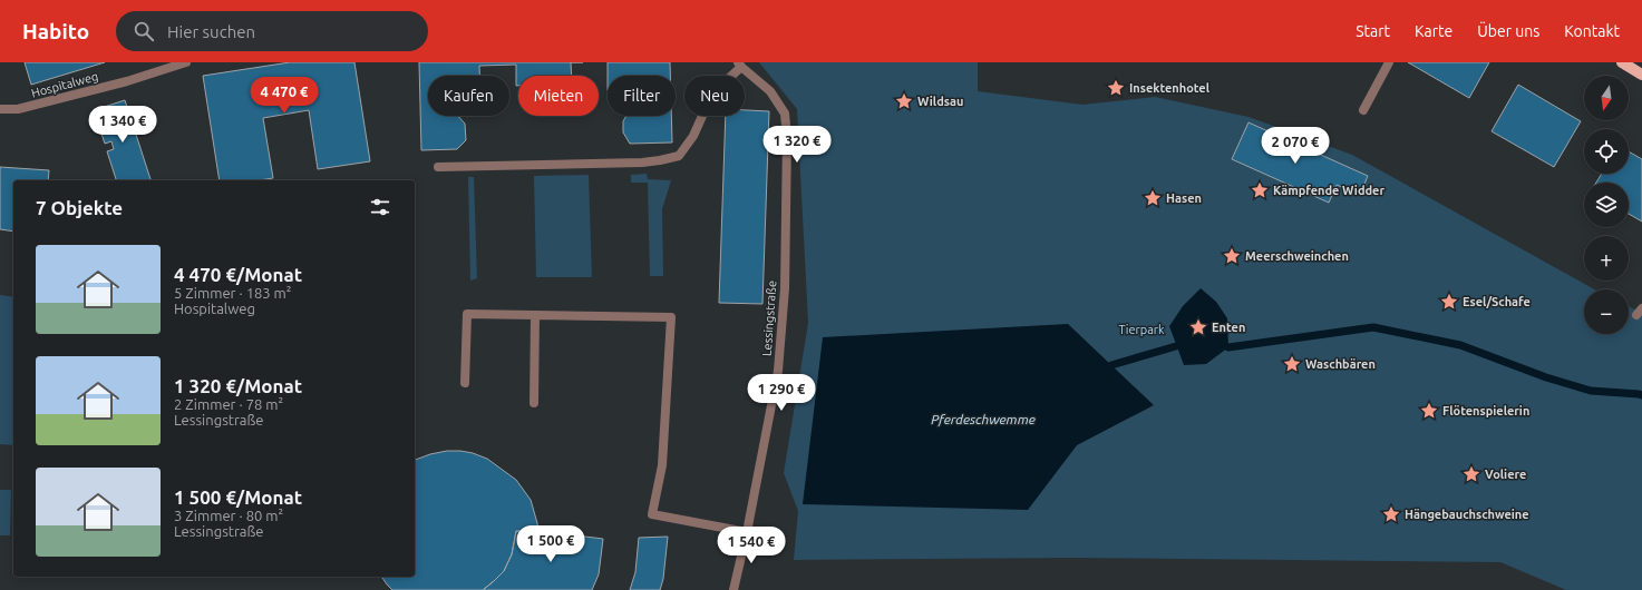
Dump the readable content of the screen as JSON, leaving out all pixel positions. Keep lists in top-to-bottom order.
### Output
{
  "streets": {
    "street": ["Hospitalweg", "Lessingstraße"]
  },
  "water": ["Pferdeschwemme"],
  "parks": ["Tierpark"],
  "places": {
    "place": [
      "Insektenhotel",
      "Wildsau",
      "Kämpfende Widder",
      "Hasen",
      "Meerschweinchen",
      "Esel/Schafe",
      "Enten",
      "Waschbären",
      "Flötenspielerin",
      "Voliere",
      "Hängebauchschweine"
    ]
  },
  "north": "bottom",
  "page": {
    "header": "Habito",
    "search": "Hier suchen",
    "nav": [
      "Start",
      "Karte",
      "Über uns",
      "Kontakt"
    ],
    "map_buttons": ["+", "−"],
    "chip": [
      "Kaufen",
      "Mieten",
      "Filter",
      "Neu"
    ],
    "price": [
      "4 470 €",
      "1 340 €",
      "1 320 €",
      "2 070 €",
      "1 290 €",
      "1 500 €",
      "1 540 €"
    ],
    "heading": "7 Objekte",
    "list": [
      {
        "name": "4 470 €/Monat",
        "note": "5 Zimmer · 183 m² · Hospitalweg"
      },
      {
        "name": "1 320 €/Monat",
        "note": "2 Zimmer · 78 m² · Lessingstraße"
      },
      {
        "name": "1 500 €/Monat",
        "note": "3 Zimmer · 80 m² · Lessingstraße"
      }
    ]
  }
}
